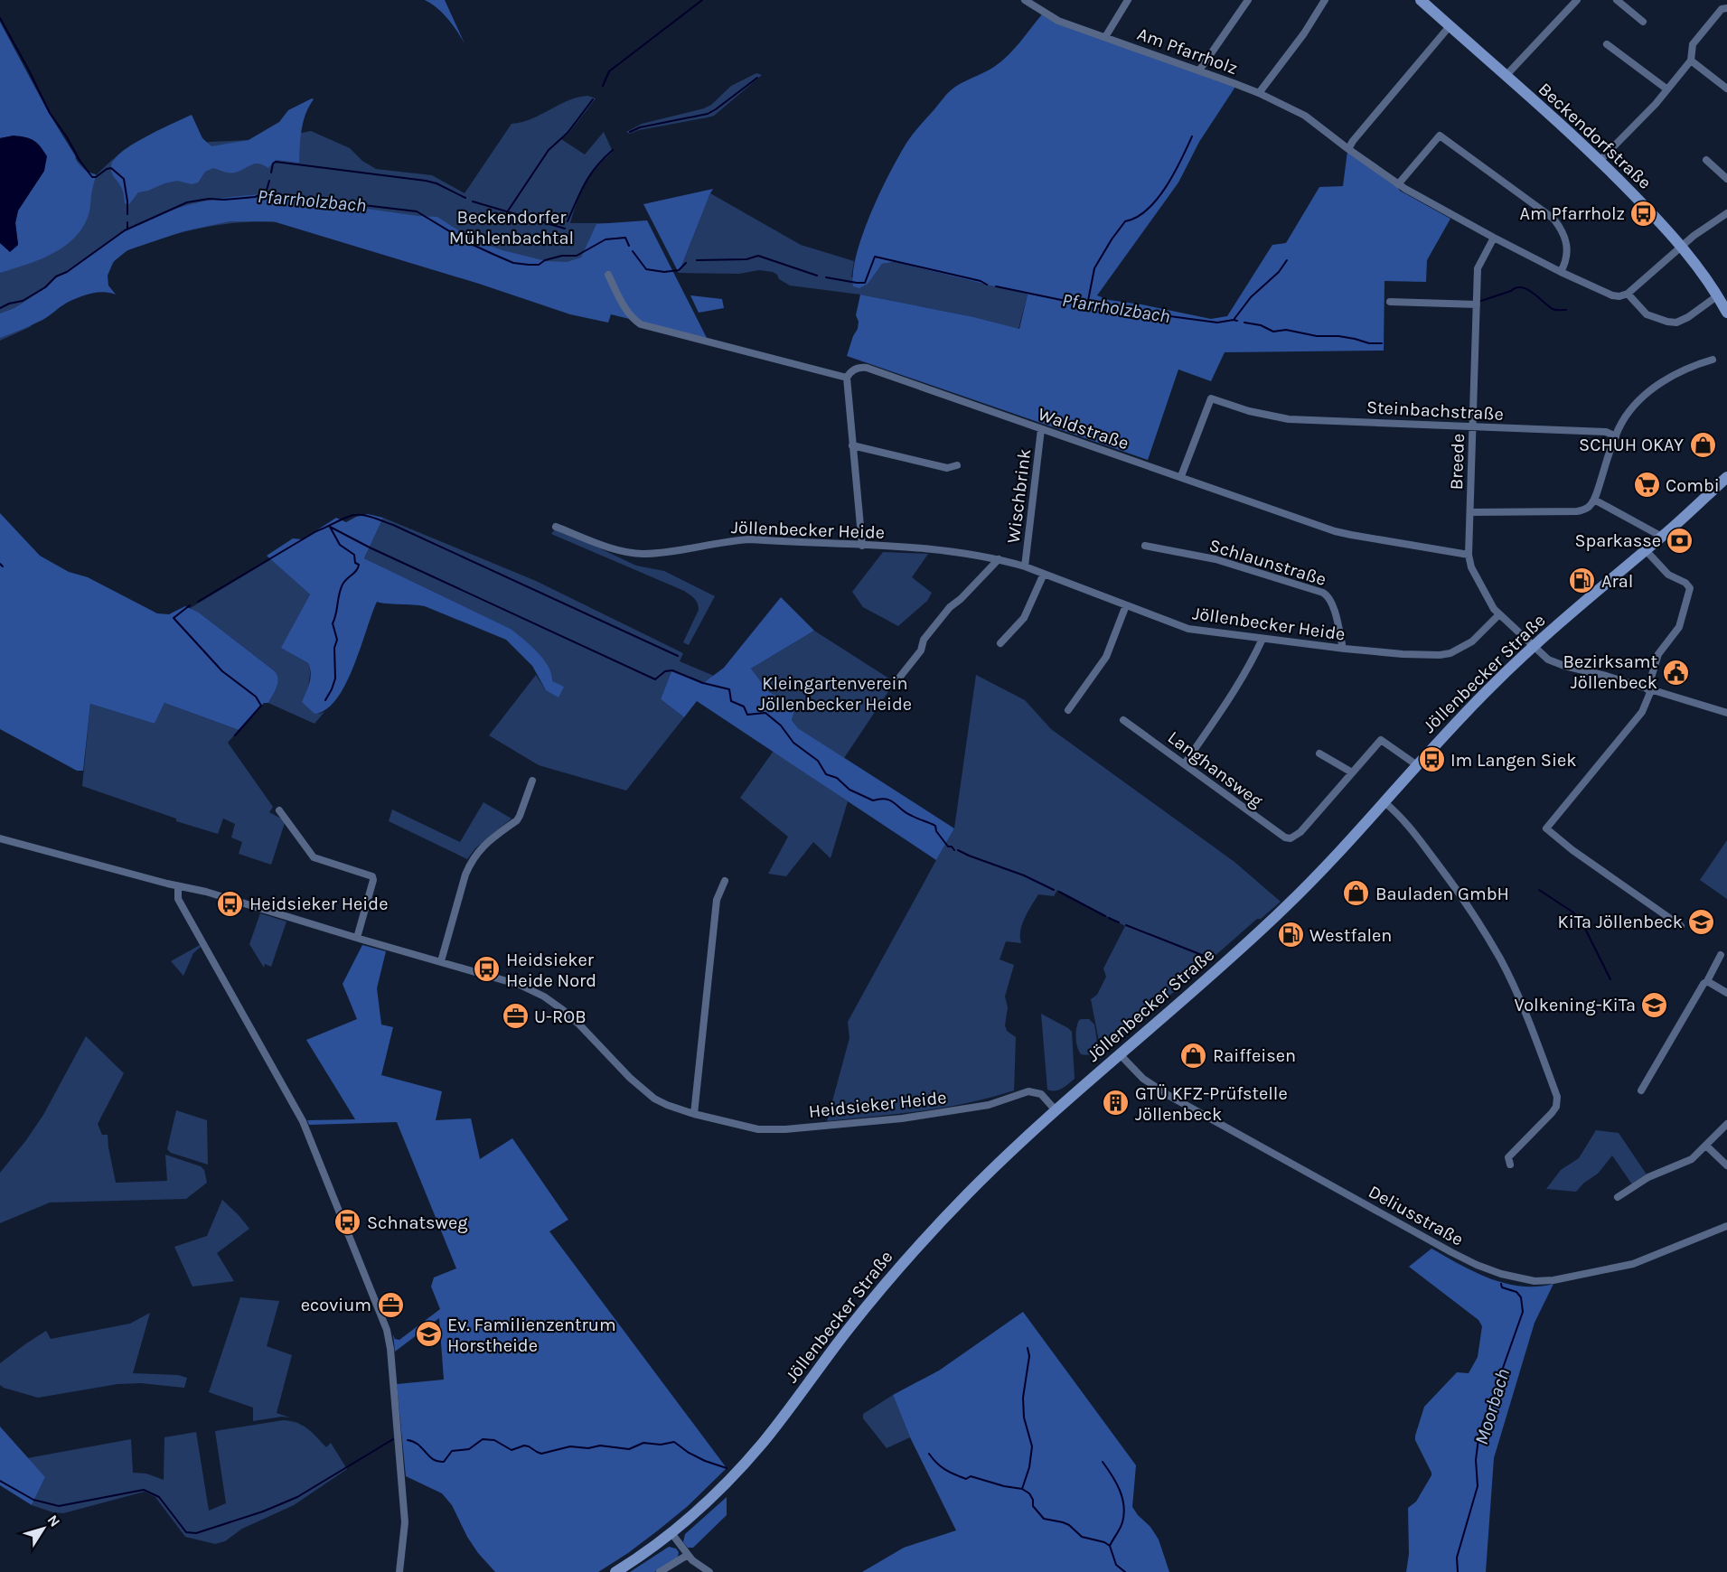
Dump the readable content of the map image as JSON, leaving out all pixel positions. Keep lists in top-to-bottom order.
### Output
{
  "streets": {
    "main road": ["Beckendorfstraße", "Jöllenbecker Straße"],
    "street": [
      "Am Pfarrholz",
      "Steinbachstraße",
      "Waldstraße",
      "Breede",
      "Wischbrink",
      "Jöllenbecker Heide",
      "Schlaunstraße",
      "Langhansweg",
      "Heidsieker Heide",
      "Deliusstraße"
    ]
  },
  "crossings": [
    ["Am Pfarrholz", "Breede"],
    ["Steinbachstraße", "Waldstraße"],
    ["Steinbachstraße", "Breede"],
    ["Waldstraße", "Breede"],
    ["Waldstraße", "Wischbrink"],
    ["Wischbrink", "Jöllenbecker Heide"],
    ["Jöllenbecker Heide", "Schlaunstraße"],
    ["Jöllenbecker Straße", "Heidsieker Heide"],
    ["Jöllenbecker Straße", "Deliusstraße"]
  ],
  "water": ["Pfarrholzbach", "Moorbach"],
  "parks": ["Beckendorfer Mühlenbachtal", "Kleingartenverein Jöllenbecker Heide"],
  "places": {
    "bus stop": [
      "Am Pfarrholz",
      "Im Langen Siek",
      "Heidsieker Heide",
      "Heidsieker Heide Nord",
      "Schnatsweg"
    ],
    "shop": ["SCHUH OKAY", "Bauladen GmbH", "Raiffeisen"],
    "supermarket": ["Combi"],
    "bank": ["Sparkasse"],
    "fuel station": ["Aral", "Westfalen"],
    "public building": ["Bezirksamt Jöllenbeck"],
    "school or university": ["KiTa Jöllenbeck", "Volkening-KiTa", "Ev. Familienzentrum Horstheide"],
    "office": ["U-ROB", "ecovium"],
    "building": ["GTÜ KFZ-Prüfstelle Jöllenbeck"]
  },
  "north": "top right"
}
